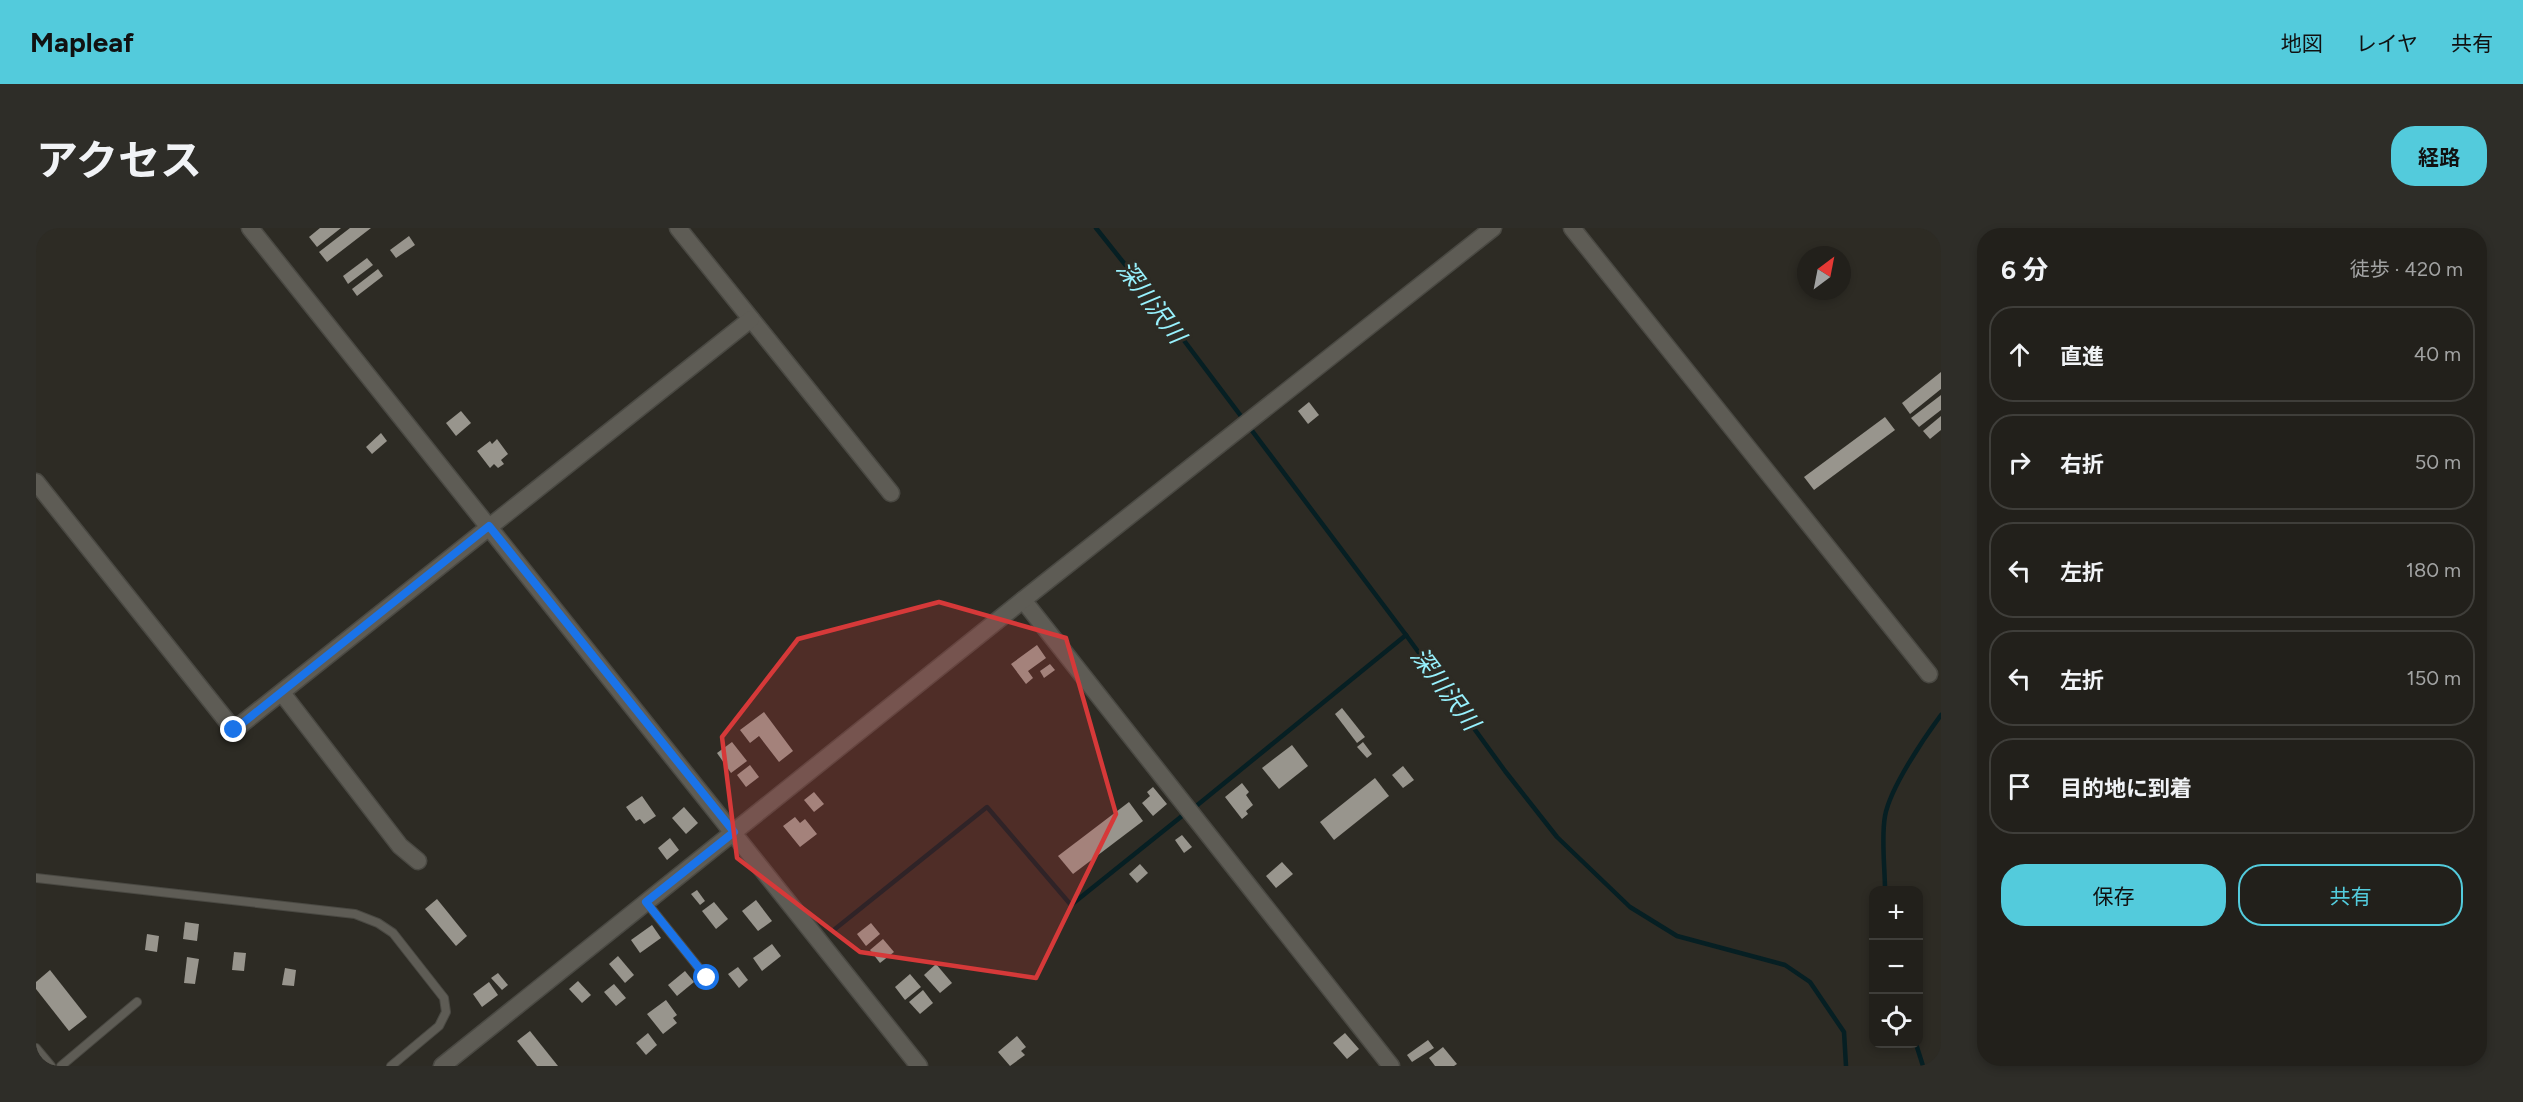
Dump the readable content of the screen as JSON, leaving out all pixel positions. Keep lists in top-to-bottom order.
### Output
{
  "water": ["深川沢川"],
  "north": "top right",
  "page": {
    "header": "Mapleaf",
    "nav": ["地図", "レイヤ", "共有"],
    "title": "アクセス",
    "buttons": [
      "経路",
      ["保存", "共有"]
    ],
    "heading": ["6 分", "徒歩 · 420 m"],
    "list": [
      ["直進", "40 m"],
      ["右折", "50 m"],
      ["左折", "180 m"],
      ["左折", "150 m"],
      "目的地に到着"
    ],
    "map_buttons": ["+", "−"]
  }
}
